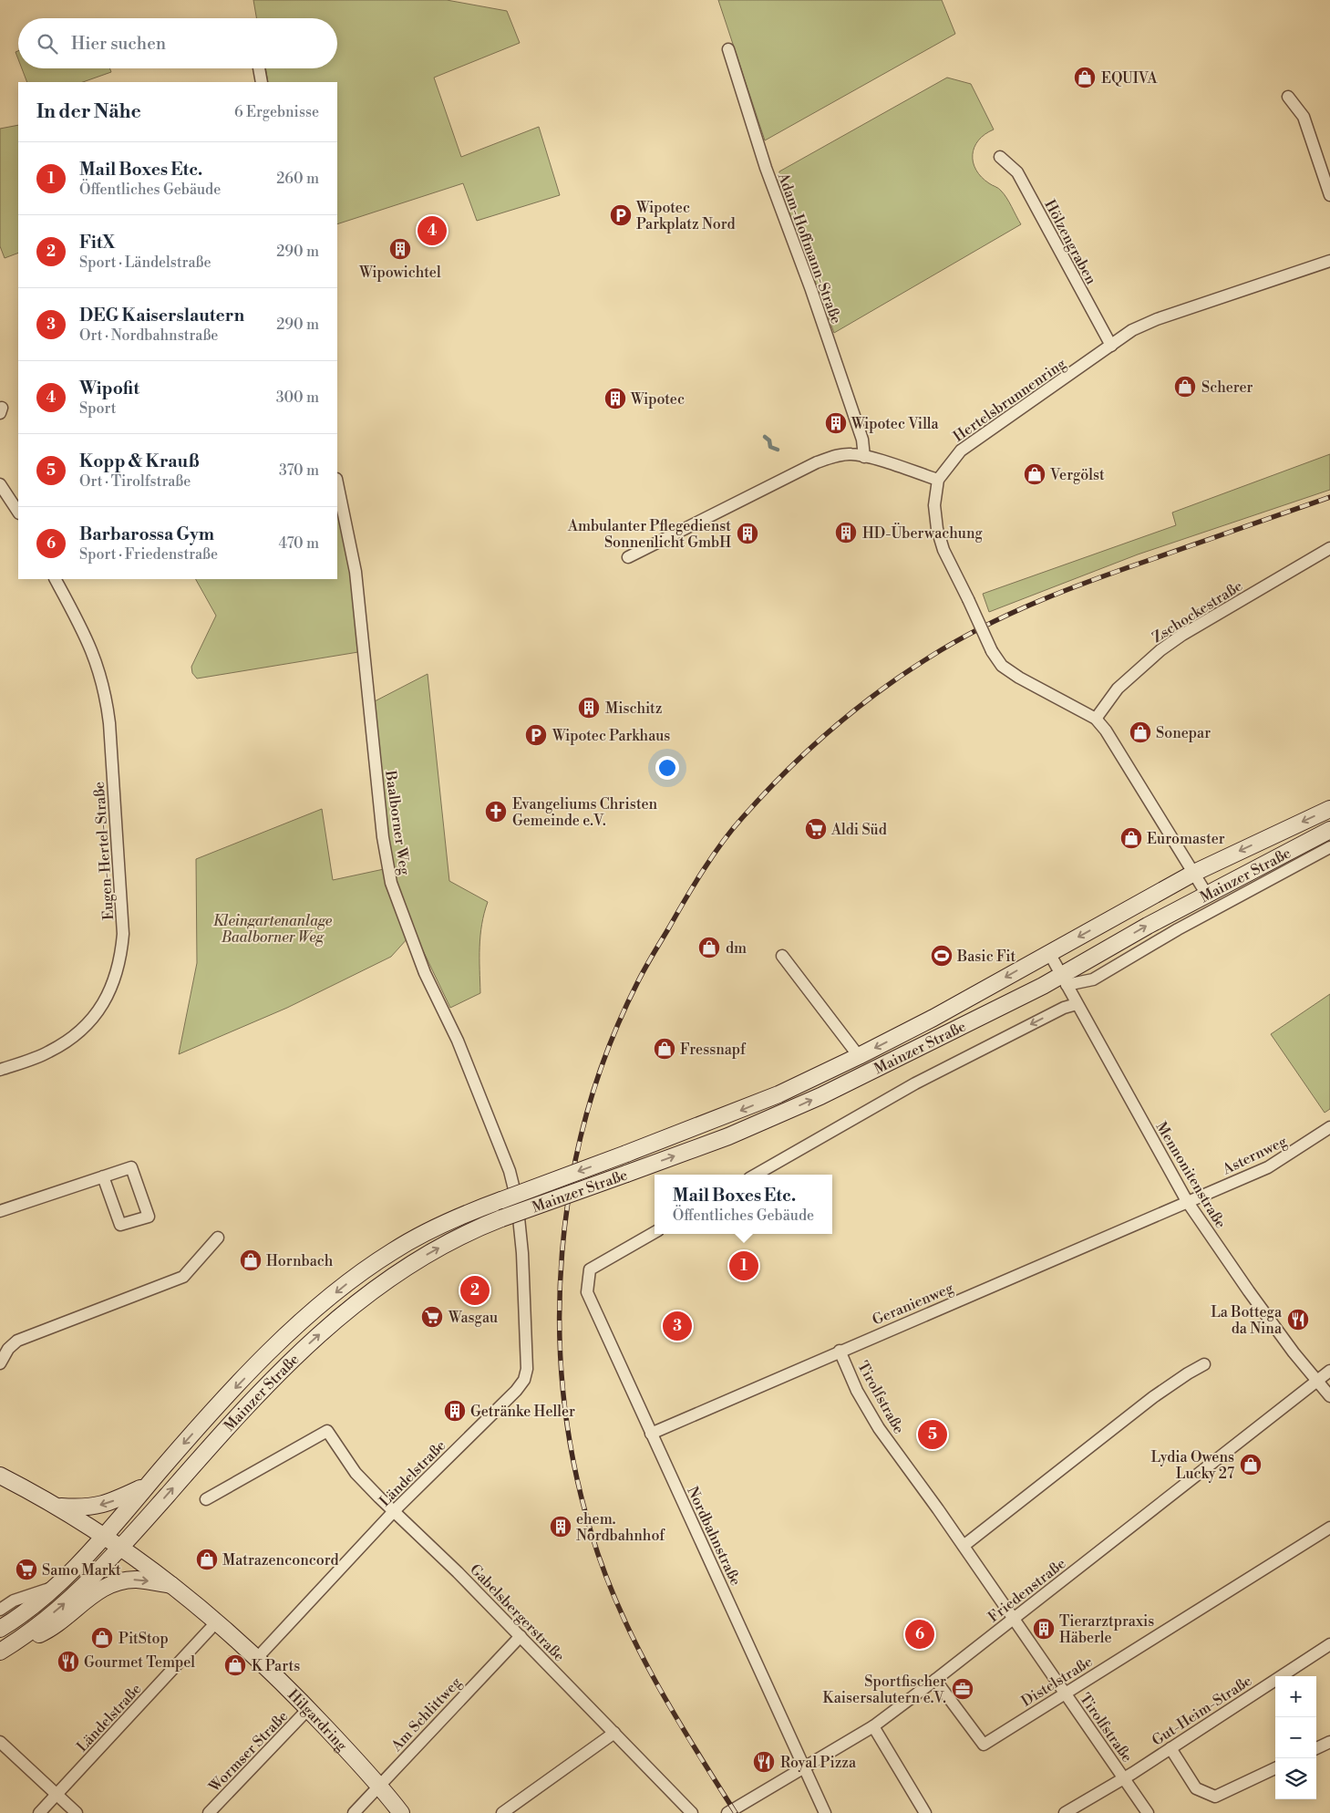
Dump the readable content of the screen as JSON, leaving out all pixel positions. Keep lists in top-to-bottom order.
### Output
{
  "streets": {
    "main road": ["Mainzer Straße", "Hilgardring"],
    "street": [
      "Hölzengraben",
      "Adam-Hoffmann-Straße",
      "Hertelsbrunnenring",
      "Zschockestraße",
      "Baalborner Weg",
      "Eugen-Hertel-Straße",
      "Asternweg",
      "Mennonitenstraße",
      "Geranienweg",
      "Tirolfstraße",
      "Ländelstraße",
      "Nordbahnstraße",
      "Friedenstraße",
      "Gabelsbergerstraße",
      "Distelstraße",
      "Gut-Heim-Straße",
      "Am Schlittweg",
      "Wormser Straße"
    ]
  },
  "crossings": [
    ["Hölzengraben", "Hertelsbrunnenring"],
    ["Hertelsbrunnenring", "Zschockestraße"],
    ["Hertelsbrunnenring", "Mainzer Straße"],
    ["Baalborner Weg", "Ländelstraße"],
    ["Mainzer Straße", "Mennonitenstraße"],
    ["Mainzer Straße", "Hilgardring"],
    ["Asternweg", "Mennonitenstraße"],
    ["Asternweg", "Geranienweg"],
    ["Mennonitenstraße", "Geranienweg"],
    ["Mennonitenstraße", "Friedenstraße"],
    ["Geranienweg", "Tirolfstraße"],
    ["Geranienweg", "Nordbahnstraße"],
    ["Tirolfstraße", "Friedenstraße"],
    ["Tirolfstraße", "Distelstraße"],
    ["Tirolfstraße", "Gut-Heim-Straße"],
    ["Ländelstraße", "Gabelsbergerstraße"],
    ["Ländelstraße", "Hilgardring"],
    ["Nordbahnstraße", "Friedenstraße"],
    ["Friedenstraße", "Distelstraße"],
    ["Gabelsbergerstraße", "Am Schlittweg"],
    ["Am Schlittweg", "Hilgardring"],
    ["Hilgardring", "Wormser Straße"]
  ],
  "parks": ["Kleingartenanlage Baalborner Weg"],
  "places": {
    "shop": [
      "EQUIVA",
      "Scherer",
      "Vergölst",
      "Sonepar",
      "Euromaster",
      "dm",
      "Fressnapf",
      "Hornbach",
      "Lydia Owens Lucky 27",
      "Matrazenconcord",
      "PitStop",
      "K Parts"
    ],
    "parking": ["Wipotec Parkplatz Nord", "Wipotec Parkhaus"],
    "building": [
      "Wipowichtel",
      "Wipotec",
      "Wipotec Villa",
      "HD-Überwachung",
      "Ambulanter Pflegedienst Sonnenlicht GmbH",
      "Mischitz",
      "Getränke Heller",
      "ehem. Nordbahnhof",
      "Tierarztpraxis Häberle"
    ],
    "church": ["Evangeliums Christen Gemeinde e.V."],
    "supermarket": ["Aldi Süd", "Wasgau", "Samo Markt"],
    "sports": ["Basic Fit"],
    "restaurant": ["La Bottega da Nina", "Gourmet Tempel", "Royal Pizza"],
    "office": ["Sportfischer Kaisersalutern e.V."]
  },
  "page": {
    "search": "Hier suchen",
    "heading": ["In der Nähe", "6 Ergebnisse"],
    "list": [
      {
        "mark": "1",
        "name": "Mail Boxes Etc.",
        "note": "Öffentliches Gebäude",
        "value": "260 m"
      },
      {
        "mark": "2",
        "name": "FitX",
        "note": "Sport · Ländelstraße",
        "value": "290 m"
      },
      {
        "mark": "3",
        "name": "DEG Kaiserslautern",
        "note": "Ort · Nordbahnstraße",
        "value": "290 m"
      },
      {
        "mark": "4",
        "name": "Wipofit",
        "note": "Sport",
        "value": "300 m"
      },
      {
        "mark": "5",
        "name": "Kopp & Krauß",
        "note": "Ort · Tirolfstraße",
        "value": "370 m"
      },
      {
        "mark": "6",
        "name": "Barbarossa Gym",
        "note": "Sport · Friedenstraße",
        "value": "470 m"
      }
    ],
    "pins": [
      "4",
      "1",
      "2",
      "3",
      "5",
      "6"
    ],
    "popup": ["Mail Boxes Etc.", "Öffentliches Gebäude"],
    "map_buttons": ["+", "−"]
  }
}
